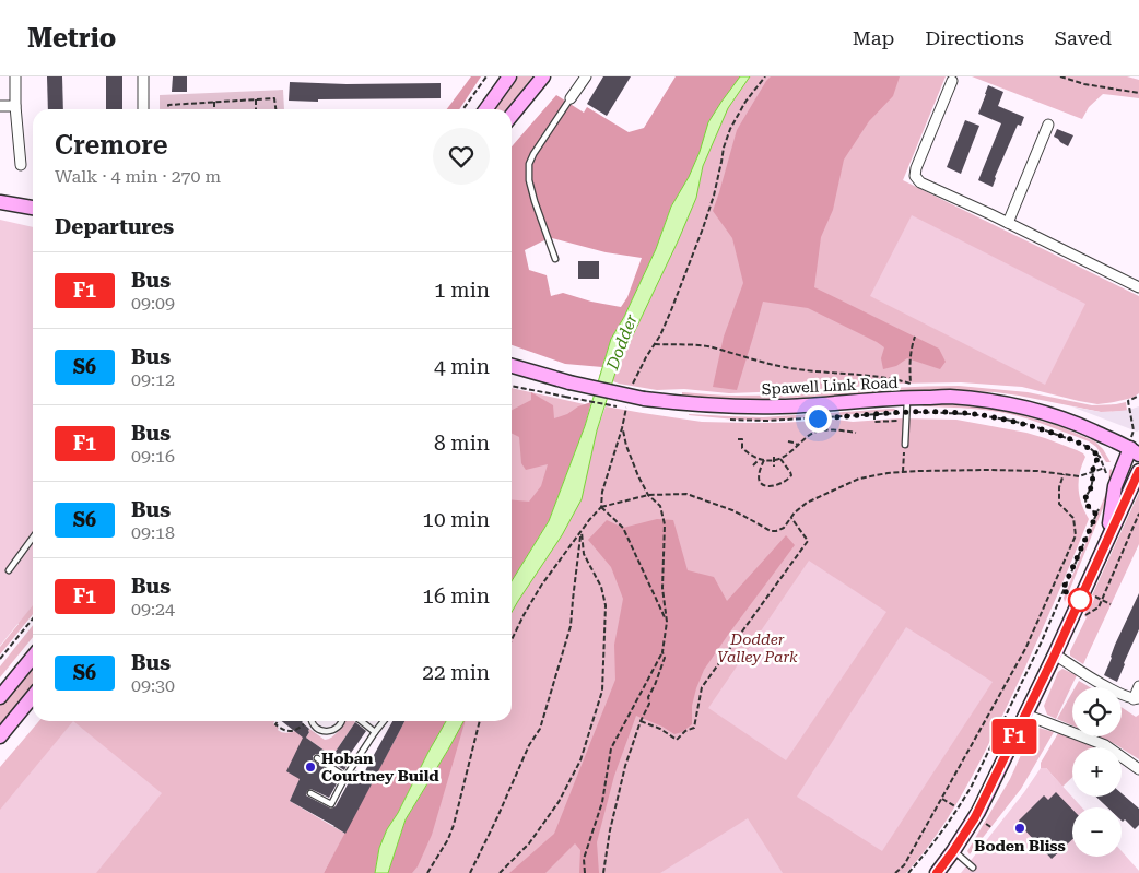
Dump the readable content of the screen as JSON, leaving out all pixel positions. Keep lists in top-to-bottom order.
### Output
{
  "streets": {
    "street": ["Spawell Link Road"]
  },
  "water": ["Dodder"],
  "parks": ["Dodder Valley Park"],
  "places": ["Hoban Courtney Build", "Boden Bliss"],
  "lines": ["bus line F1"],
  "page": {
    "header": "Metrio",
    "nav": ["Map", "Directions", "Saved"],
    "on_map": "F1",
    "heading": [
      ["Cremore", "Walk · 4 min · 270 m"],
      "Departures"
    ],
    "list": [
      {
        "mark": "F1",
        "name": "Bus",
        "note": "09:09",
        "value": "1 min"
      },
      {
        "mark": "S6",
        "name": "Bus",
        "note": "09:12",
        "value": "4 min"
      },
      {
        "mark": "F1",
        "name": "Bus",
        "note": "09:16",
        "value": "8 min"
      },
      {
        "mark": "S6",
        "name": "Bus",
        "note": "09:18",
        "value": "10 min"
      },
      {
        "mark": "F1",
        "name": "Bus",
        "note": "09:24",
        "value": "16 min"
      },
      {
        "mark": "S6",
        "name": "Bus",
        "note": "09:30",
        "value": "22 min"
      }
    ],
    "map_buttons": ["+", "−"]
  }
}
